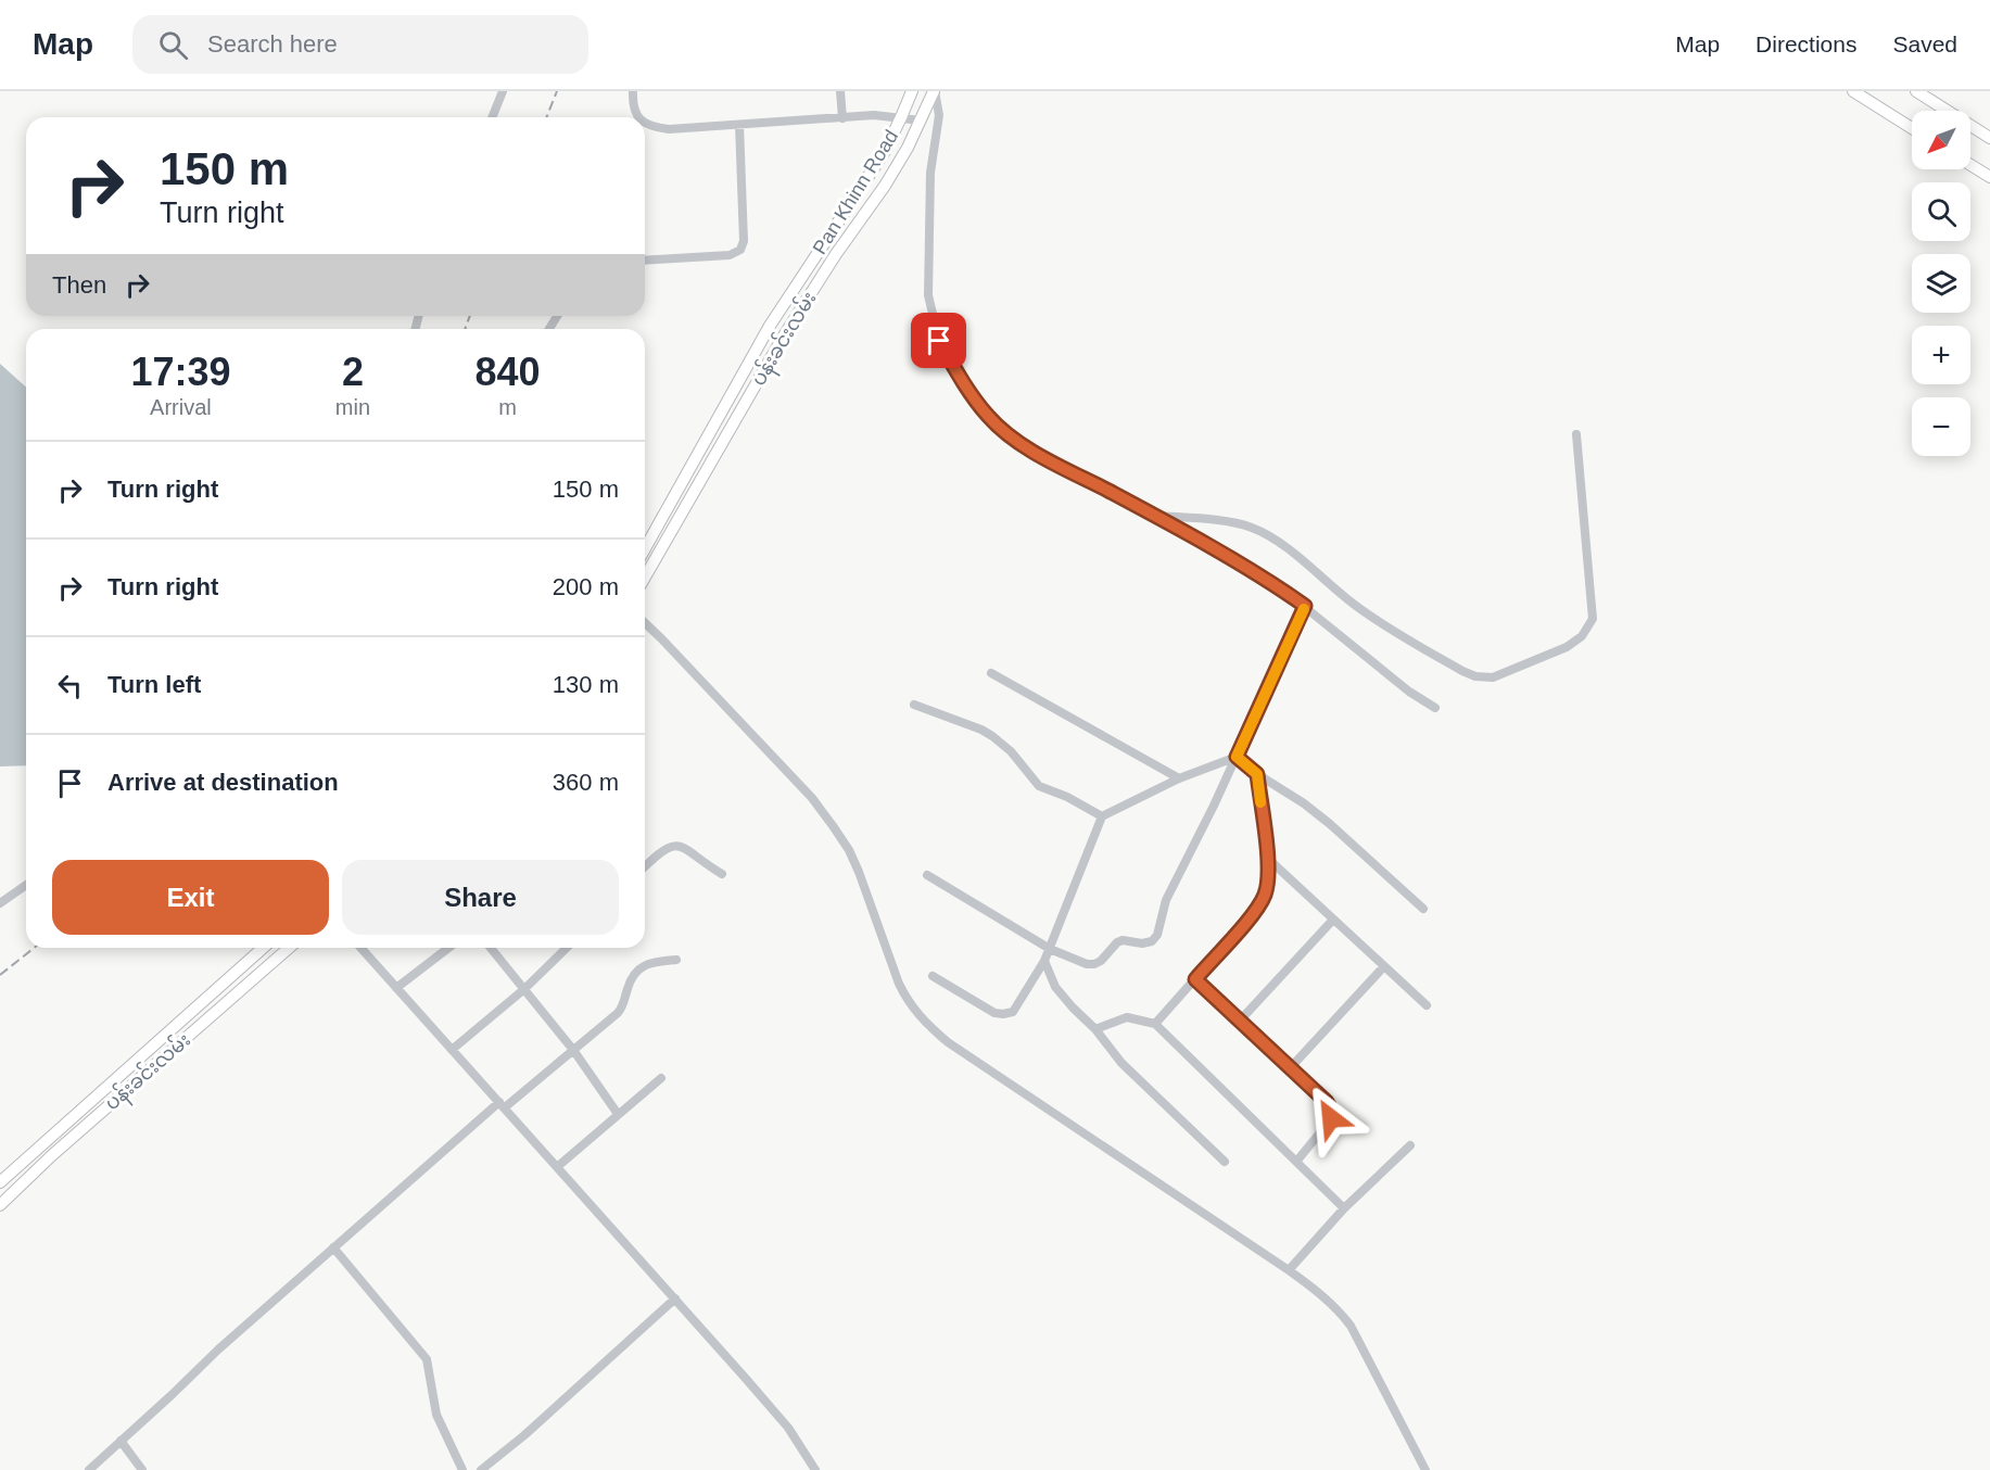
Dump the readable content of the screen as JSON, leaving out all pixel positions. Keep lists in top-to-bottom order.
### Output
{
  "streets": {
    "main road": ["Pan Khinn Road", "ပန်းခင်းလမ်း"]
  },
  "north": "bottom left",
  "page": {
    "header": "Map",
    "search": "Search here",
    "nav": ["Map", "Directions", "Saved"],
    "map_buttons": ["+", "−"],
    "turn": ["150 m", "Turn right"],
    "then": "Then",
    "eta": [
      "17:39",
      "Arrival",
      "2",
      "min",
      "840",
      "m"
    ],
    "list": [
      {
        "name": "Turn right",
        "value": "150 m"
      },
      {
        "name": "Turn right",
        "value": "200 m"
      },
      {
        "name": "Turn left",
        "value": "130 m"
      },
      {
        "name": "Arrive at destination",
        "value": "360 m"
      }
    ],
    "buttons": ["Exit", "Share"]
  }
}
